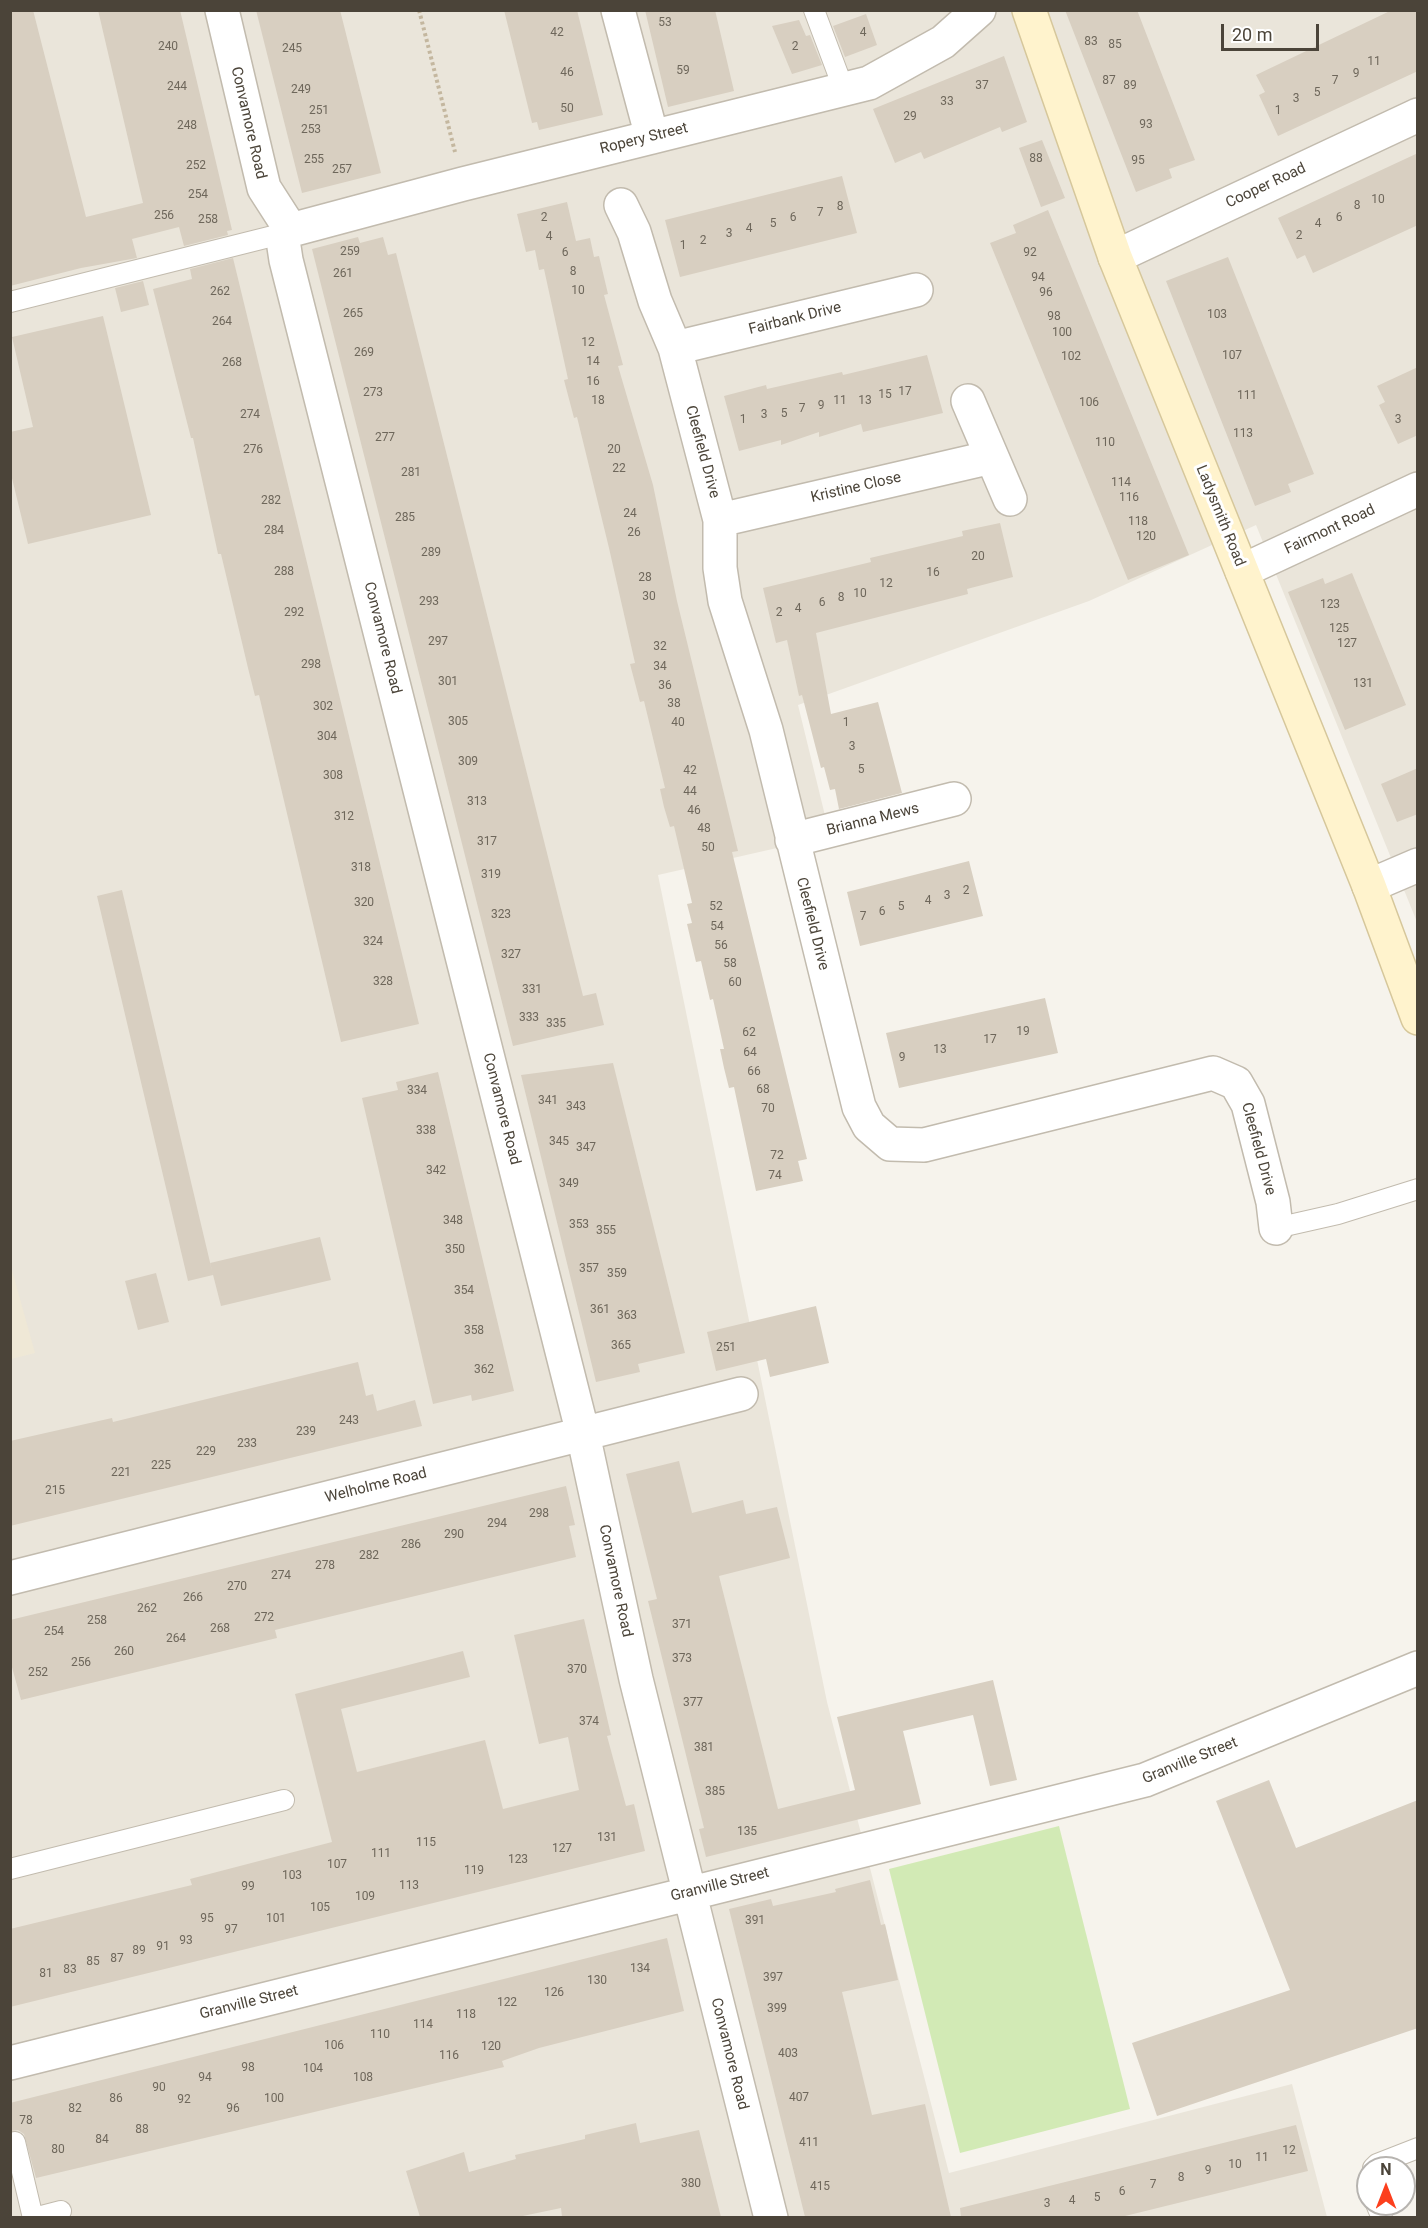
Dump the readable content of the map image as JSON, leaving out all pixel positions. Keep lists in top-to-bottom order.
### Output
{
  "streets": {
    "street": [
      "Convamore Road",
      "Ropery Street",
      "Cooper Road",
      "Fairbank Drive",
      "Cleefield Drive",
      "Kristine Close",
      "Ladysmith Road",
      "Fairmont Road",
      "Brianna Mews",
      "Welholme Road",
      "Granville Street"
    ]
  },
  "crossings": [
    ["Convamore Road", "Ropery Street"],
    ["Convamore Road", "Welholme Road"],
    ["Convamore Road", "Granville Street"],
    ["Cooper Road", "Ladysmith Road"],
    ["Fairbank Drive", "Cleefield Drive"],
    ["Cleefield Drive", "Kristine Close"],
    ["Cleefield Drive", "Brianna Mews"],
    ["Ladysmith Road", "Fairmont Road"]
  ],
  "house_numbers": [
    "53",
    "42",
    "4",
    "83",
    "85",
    "240",
    "2",
    "245",
    "11",
    "59",
    "46",
    "9",
    "87",
    "7",
    "37",
    "89",
    "244",
    "249",
    "5",
    "3",
    "33",
    "50",
    "251",
    "1",
    "29",
    "93",
    "248",
    "253",
    "88",
    "255",
    "95",
    "252",
    "257",
    "254",
    "10",
    "8",
    "8",
    "7",
    "256",
    "2",
    "6",
    "6",
    "258",
    "5",
    "4",
    "4",
    "3",
    "2",
    "4",
    "2",
    "1",
    "259",
    "6",
    "92",
    "8",
    "261",
    "94",
    "10",
    "262",
    "96",
    "265",
    "103",
    "98",
    "264",
    "100",
    "12",
    "269",
    "107",
    "102",
    "14",
    "268",
    "16",
    "17",
    "273",
    "15",
    "111",
    "18",
    "11",
    "13",
    "106",
    "9",
    "7",
    "5",
    "274",
    "3",
    "1",
    "3",
    "113",
    "277",
    "110",
    "276",
    "20",
    "22",
    "281",
    "114",
    "116",
    "282",
    "24",
    "285",
    "118",
    "284",
    "26",
    "120",
    "289",
    "20",
    "288",
    "16",
    "28",
    "12",
    "10",
    "30",
    "8",
    "293",
    "6",
    "123",
    "4",
    "292",
    "2",
    "125",
    "297",
    "127",
    "32",
    "298",
    "34",
    "301",
    "131",
    "36",
    "38",
    "302",
    "305",
    "40",
    "1",
    "304",
    "3",
    "309",
    "5",
    "42",
    "308",
    "44",
    "313",
    "46",
    "312",
    "48",
    "317",
    "50",
    "318",
    "319",
    "2",
    "3",
    "4",
    "320",
    "52",
    "5",
    "6",
    "323",
    "7",
    "54",
    "324",
    "56",
    "327",
    "58",
    "328",
    "60",
    "331",
    "333",
    "335",
    "19",
    "62",
    "17",
    "13",
    "64",
    "9",
    "66",
    "68",
    "334",
    "341",
    "343",
    "70",
    "338",
    "345",
    "347",
    "72",
    "342",
    "74",
    "349",
    "348",
    "353",
    "355",
    "350",
    "357",
    "359",
    "354",
    "361",
    "363",
    "358",
    "365",
    "251",
    "362",
    "243",
    "239",
    "233",
    "229",
    "225",
    "221",
    "215",
    "298",
    "294",
    "290",
    "286",
    "282",
    "278",
    "274",
    "270",
    "266",
    "262",
    "272",
    "258",
    "371",
    "268",
    "254",
    "264",
    "260",
    "373",
    "256",
    "370",
    "252",
    "377",
    "374",
    "381",
    "385",
    "135",
    "131",
    "115",
    "127",
    "111",
    "123",
    "107",
    "119",
    "103",
    "113",
    "99",
    "109",
    "105",
    "95",
    "101",
    "391",
    "97",
    "93",
    "91",
    "89",
    "87",
    "85",
    "134",
    "83",
    "81",
    "397",
    "130",
    "126",
    "122",
    "399",
    "118",
    "114",
    "110",
    "106",
    "120",
    "403",
    "116",
    "98",
    "104",
    "94",
    "108",
    "90",
    "407",
    "86",
    "100",
    "92",
    "82",
    "96",
    "78",
    "88",
    "84",
    "411",
    "80",
    "12",
    "11",
    "10",
    "9",
    "8",
    "380",
    "7",
    "415",
    "6",
    "5",
    "4",
    "3"
  ],
  "scale_bar": "20 m",
  "north": "top"
}
